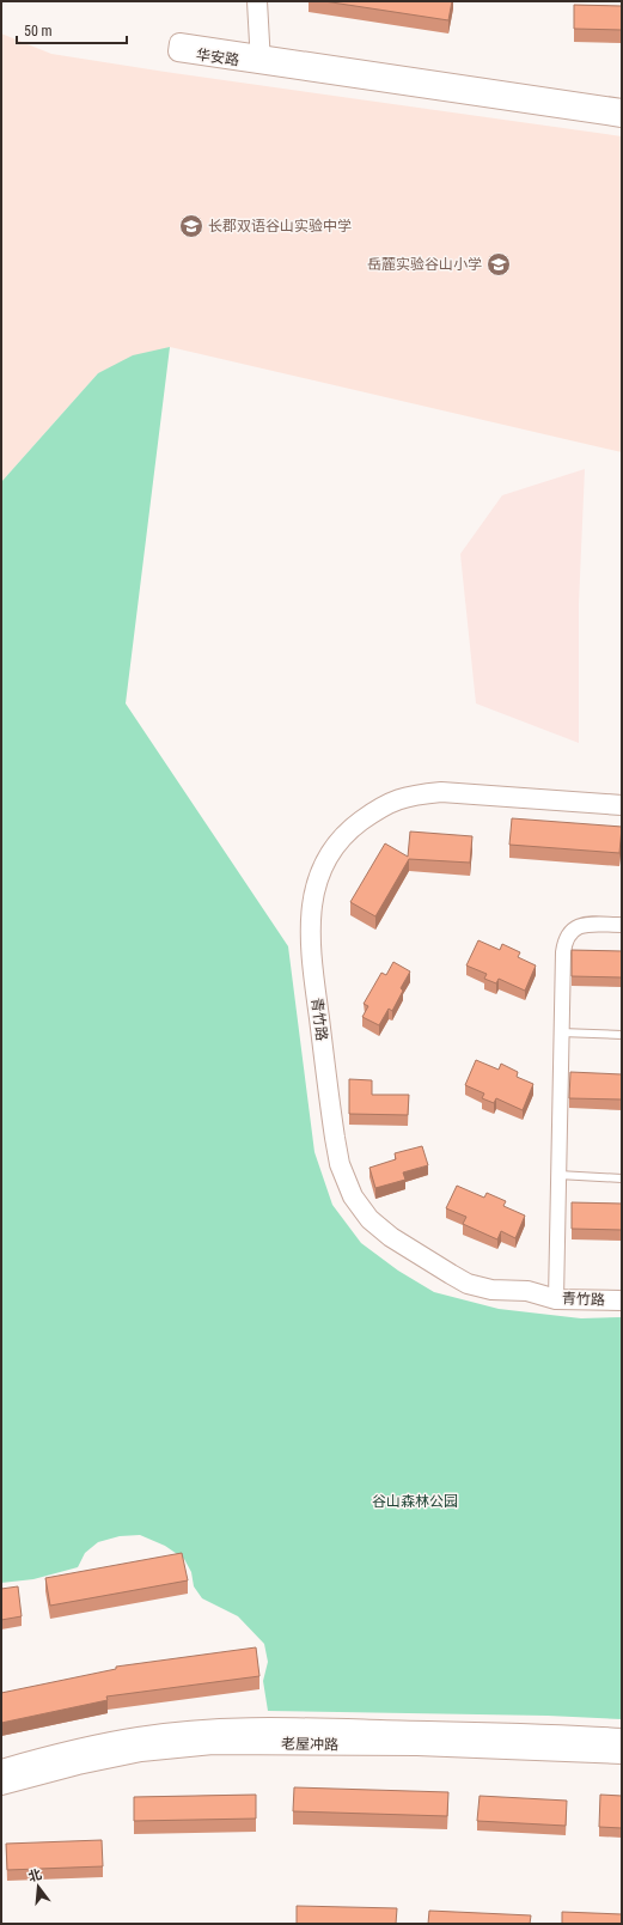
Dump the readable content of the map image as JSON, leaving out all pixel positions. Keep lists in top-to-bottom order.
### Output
{
  "streets": {
    "street": ["华安路", "青竹路", "老屋冲路"]
  },
  "parks": ["谷山森林公园"],
  "places": {
    "school or university": ["长郡双语谷山实验中学", "岳麓实验谷山小学"]
  },
  "scale_bar": "50 m",
  "north": "top"
}
